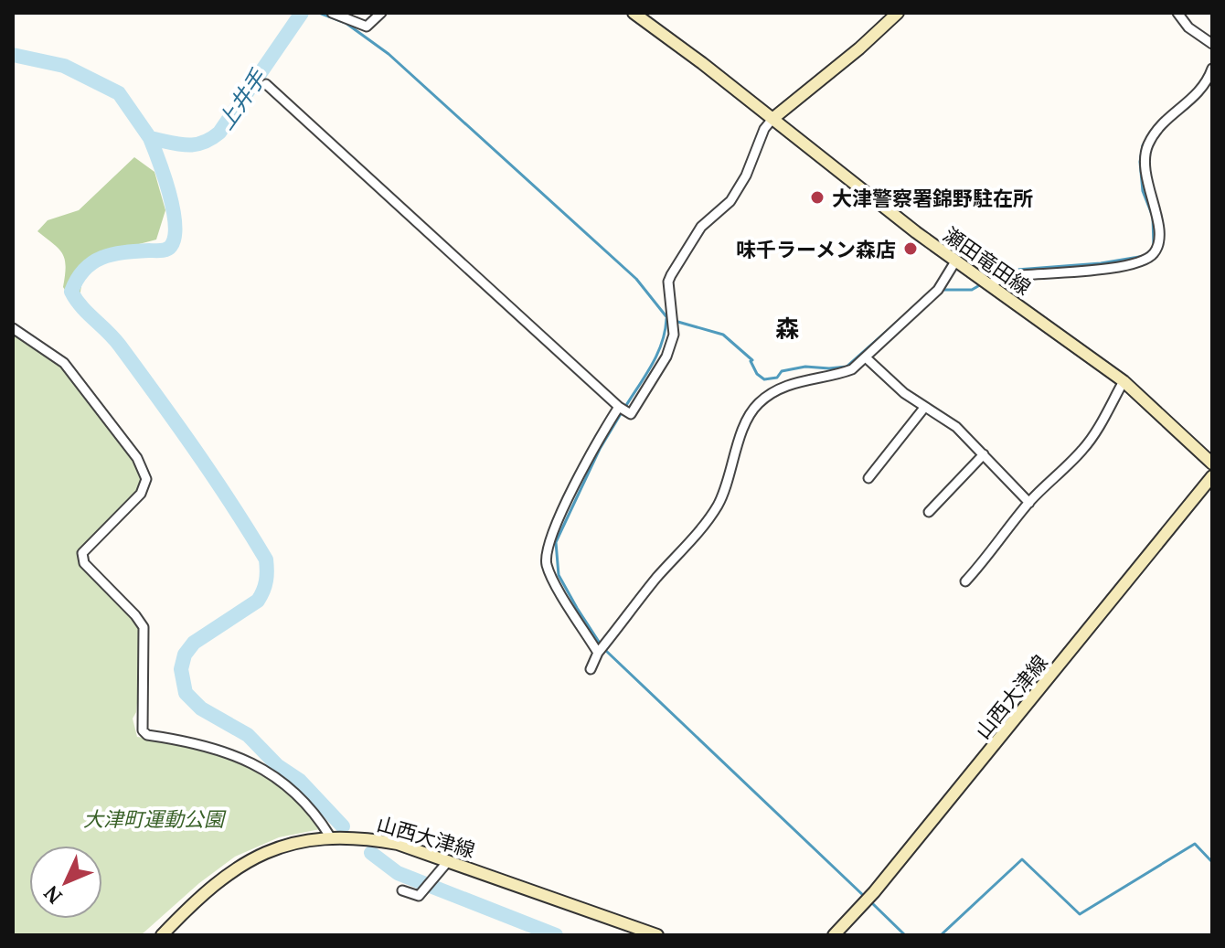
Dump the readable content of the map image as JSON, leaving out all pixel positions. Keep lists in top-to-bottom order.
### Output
{
  "streets": {
    "main road": ["瀬田竜田線", "山西大津線"]
  },
  "districts": ["森"],
  "water": ["上井手"],
  "parks": ["大津町運動公園"],
  "places": ["大津警察署錦野駐在所", "味千ラーメン森店"],
  "north": "bottom left"
}
